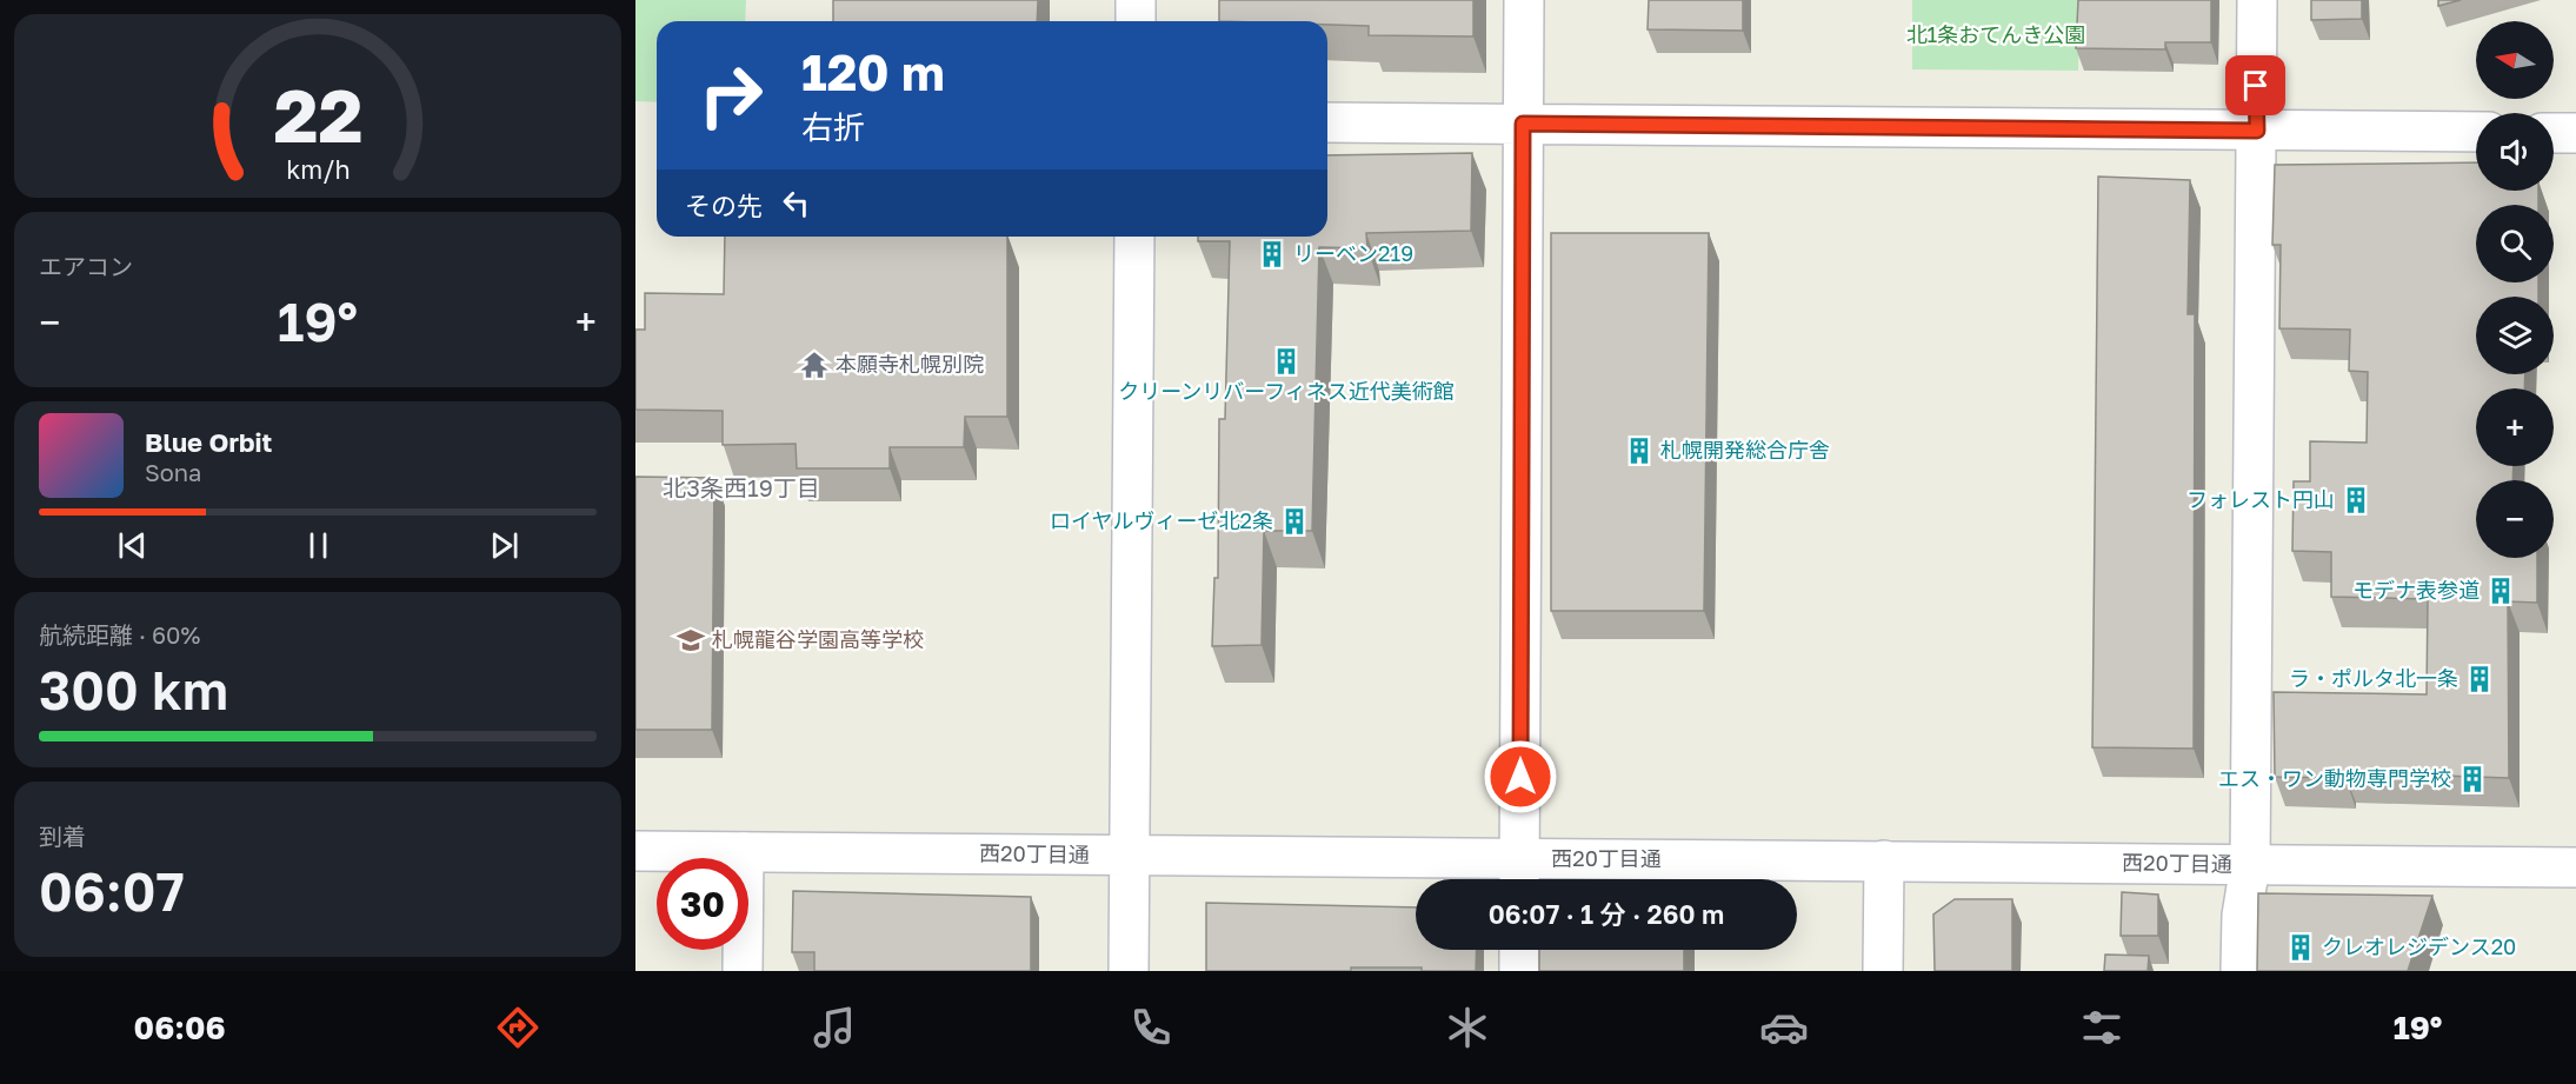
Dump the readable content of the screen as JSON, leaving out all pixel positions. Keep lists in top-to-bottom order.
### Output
{
  "streets": {
    "street": ["西20丁目通"]
  },
  "districts": ["北3条西19丁目"],
  "parks": ["北1条おてんき公園"],
  "places": {
    "building": [
      "リーベン219",
      "クリーンリバーフィネス近代美術館",
      "札幌開発総合庁舎",
      "フォレスト円山",
      "ロイヤルヴィーゼ北2条",
      "モデナ表参道",
      "ラ・ポルタ北一条",
      "エス・ワン動物専門学校",
      "クレオレジデンス20"
    ],
    "temple": ["本願寺札幌別院"],
    "school or university": ["札幌龍谷学園高等学校"]
  },
  "north": "left",
  "page": {
    "map_buttons": ["+", "−"],
    "turn": ["120 m", "右折"],
    "then": "その先",
    "tile": [
      "エアコン",
      ["航続距離 · 60%", "300 km"],
      ["到着", "06:07"]
    ],
    "heat": ["−", "19°", "+"],
    "song": ["Blue Orbit", "Sona"],
    "limit": "30",
    "trip": "06:07 · 1 分 · 260 m",
    "tabs": ["06:06", "19°"],
    "gauge": ["22", "km/h"]
  }
}
